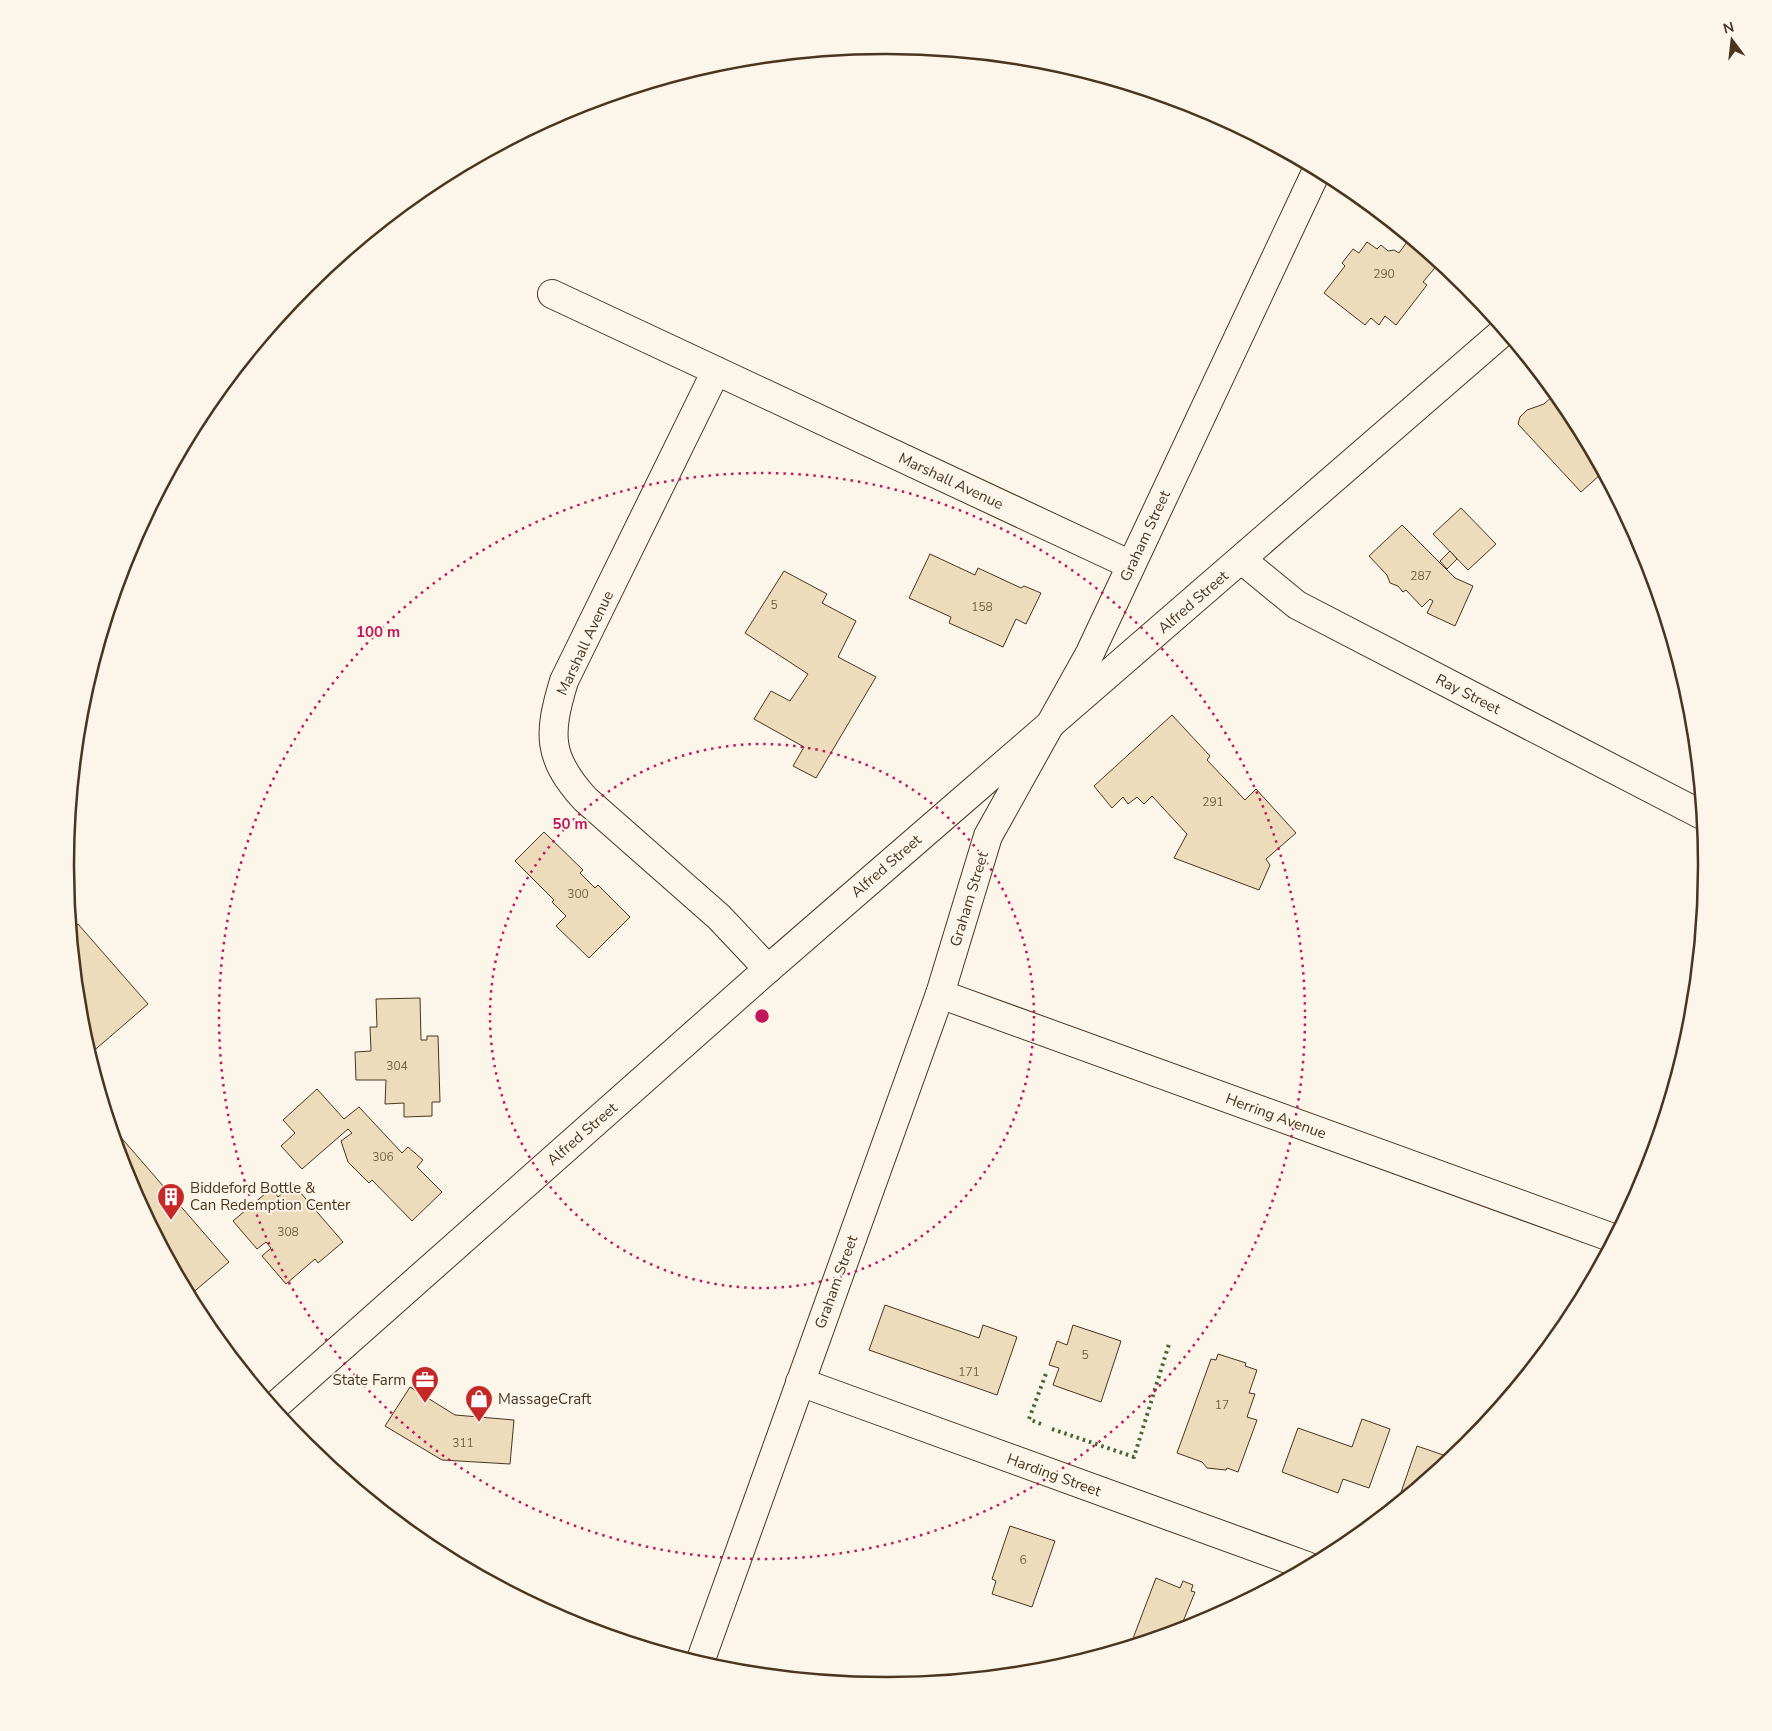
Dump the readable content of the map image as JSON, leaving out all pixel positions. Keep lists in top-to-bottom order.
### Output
{
  "streets": {
    "street": [
      "Marshall Avenue",
      "Graham Street",
      "Alfred Street",
      "Ray Street",
      "Herring Avenue",
      "Harding Street"
    ]
  },
  "crossings": [
    ["Marshall Avenue", "Graham Street"],
    ["Marshall Avenue", "Alfred Street"],
    ["Graham Street", "Alfred Street"],
    ["Graham Street", "Herring Avenue"],
    ["Graham Street", "Harding Street"],
    ["Alfred Street", "Ray Street"]
  ],
  "places": {
    "building": ["Biddeford Bottle & Can Redemption Center"],
    "office": ["State Farm"],
    "shop": ["MassageCraft"]
  },
  "house_numbers": [
    "290",
    "287",
    "5",
    "158",
    "291",
    "300",
    "304",
    "306",
    "308",
    "5",
    "171",
    "17",
    "311",
    "6"
  ],
  "north": "top",
  "rings": ["100 m", "50 m"]
}
